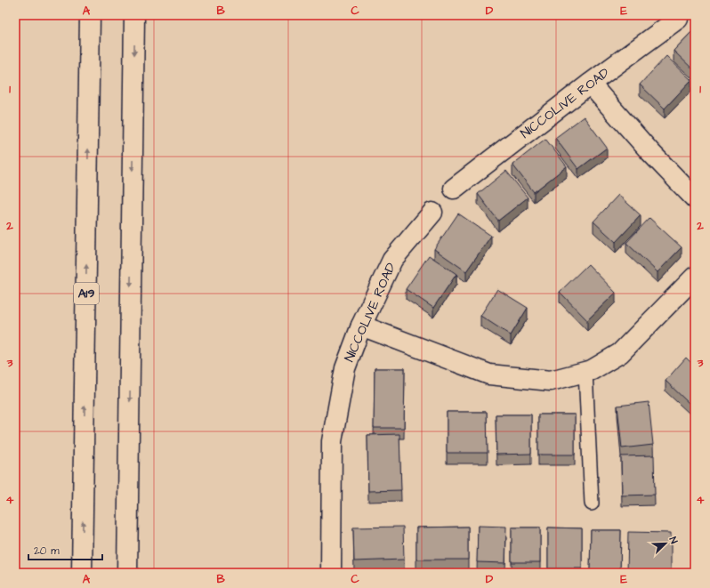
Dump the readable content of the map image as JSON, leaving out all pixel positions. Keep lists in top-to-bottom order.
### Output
{
  "streets": {
    "main road": ["NICCOLIVE ROAD", "A19"]
  },
  "scale_bar": "20 m",
  "north": "top right",
  "grid": {
    "columns": [
      "A",
      "B",
      "C",
      "D",
      "E"
    ],
    "rows": [
      "1",
      "2",
      "3",
      "4"
    ]
  }
}
